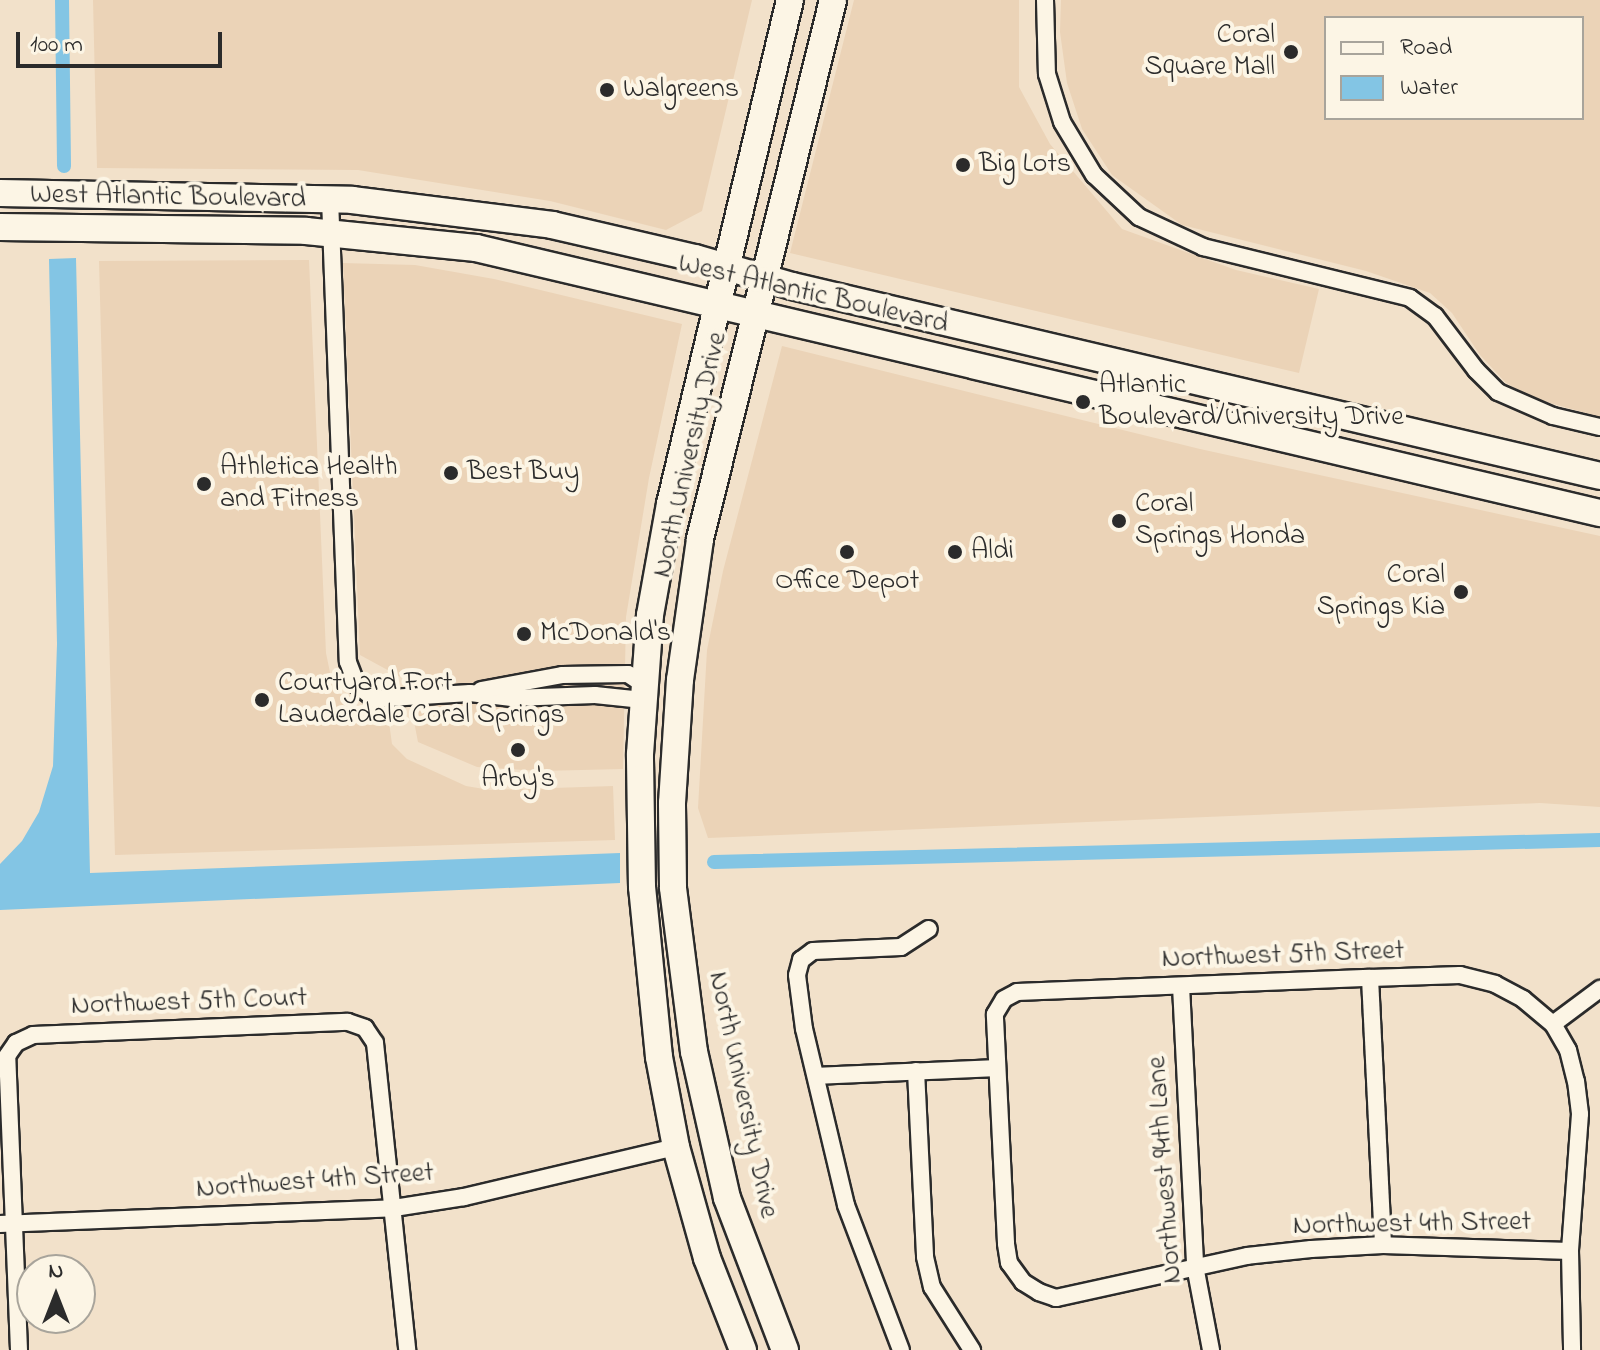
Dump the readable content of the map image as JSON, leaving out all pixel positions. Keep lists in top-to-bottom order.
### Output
{
  "streets": {
    "main road": ["West Atlantic Boulevard", "North University Drive"],
    "street": [
      "Northwest 5th Street",
      "Northwest 5th Court",
      "Northwest 94th Lane",
      "Northwest 4th Street"
    ]
  },
  "crossings": [
    ["West Atlantic Boulevard", "North University Drive"],
    ["North University Drive", "Northwest 4th Street"],
    ["Northwest 5th Street", "Northwest 94th Lane"],
    ["Northwest 5th Street", "Northwest 4th Street"],
    ["Northwest 5th Court", "Northwest 4th Street"],
    ["Northwest 94th Lane", "Northwest 4th Street"]
  ],
  "places": [
    "Coral Square Mall",
    "Walgreens",
    "Big Lots",
    "Atlantic Boulevard/University Drive",
    "Best Buy",
    "Athletica Health and Fitness",
    "Coral Springs Honda",
    "Office Depot",
    "Aldi",
    "Coral Springs Kia",
    "McDonald's",
    "Courtyard Fort Lauderdale Coral Springs",
    "Arby's"
  ],
  "legend": ["Road", "Water"],
  "scale_bar": "100 m",
  "north": "top"
}
